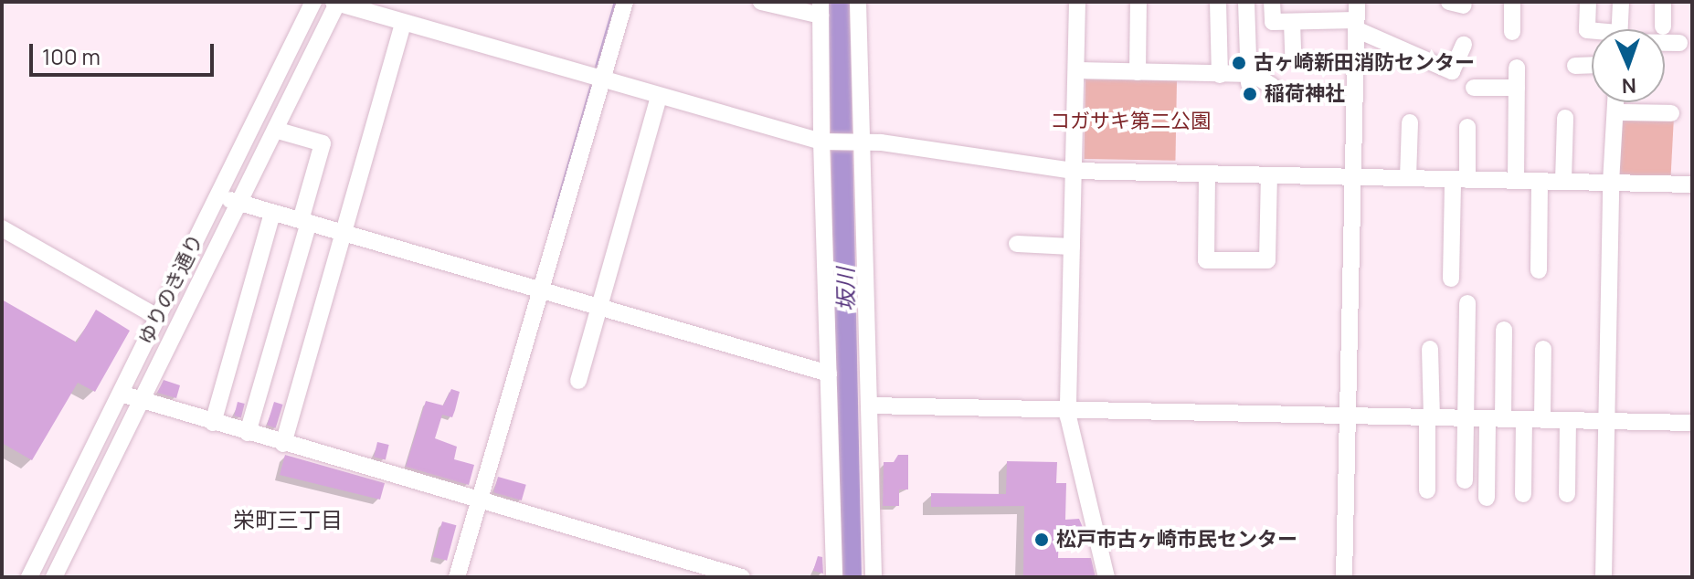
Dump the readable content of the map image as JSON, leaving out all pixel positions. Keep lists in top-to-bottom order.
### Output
{
  "streets": {
    "street": ["ゆりのき通り"]
  },
  "districts": ["栄町三丁目"],
  "water": ["坂川"],
  "parks": ["コガサキ第二公園"],
  "places": ["古ヶ崎新田消防センター", "稲荷神社", "松戸市古ヶ崎市民センター"],
  "scale_bar": "100 m",
  "north": "bottom"
}
